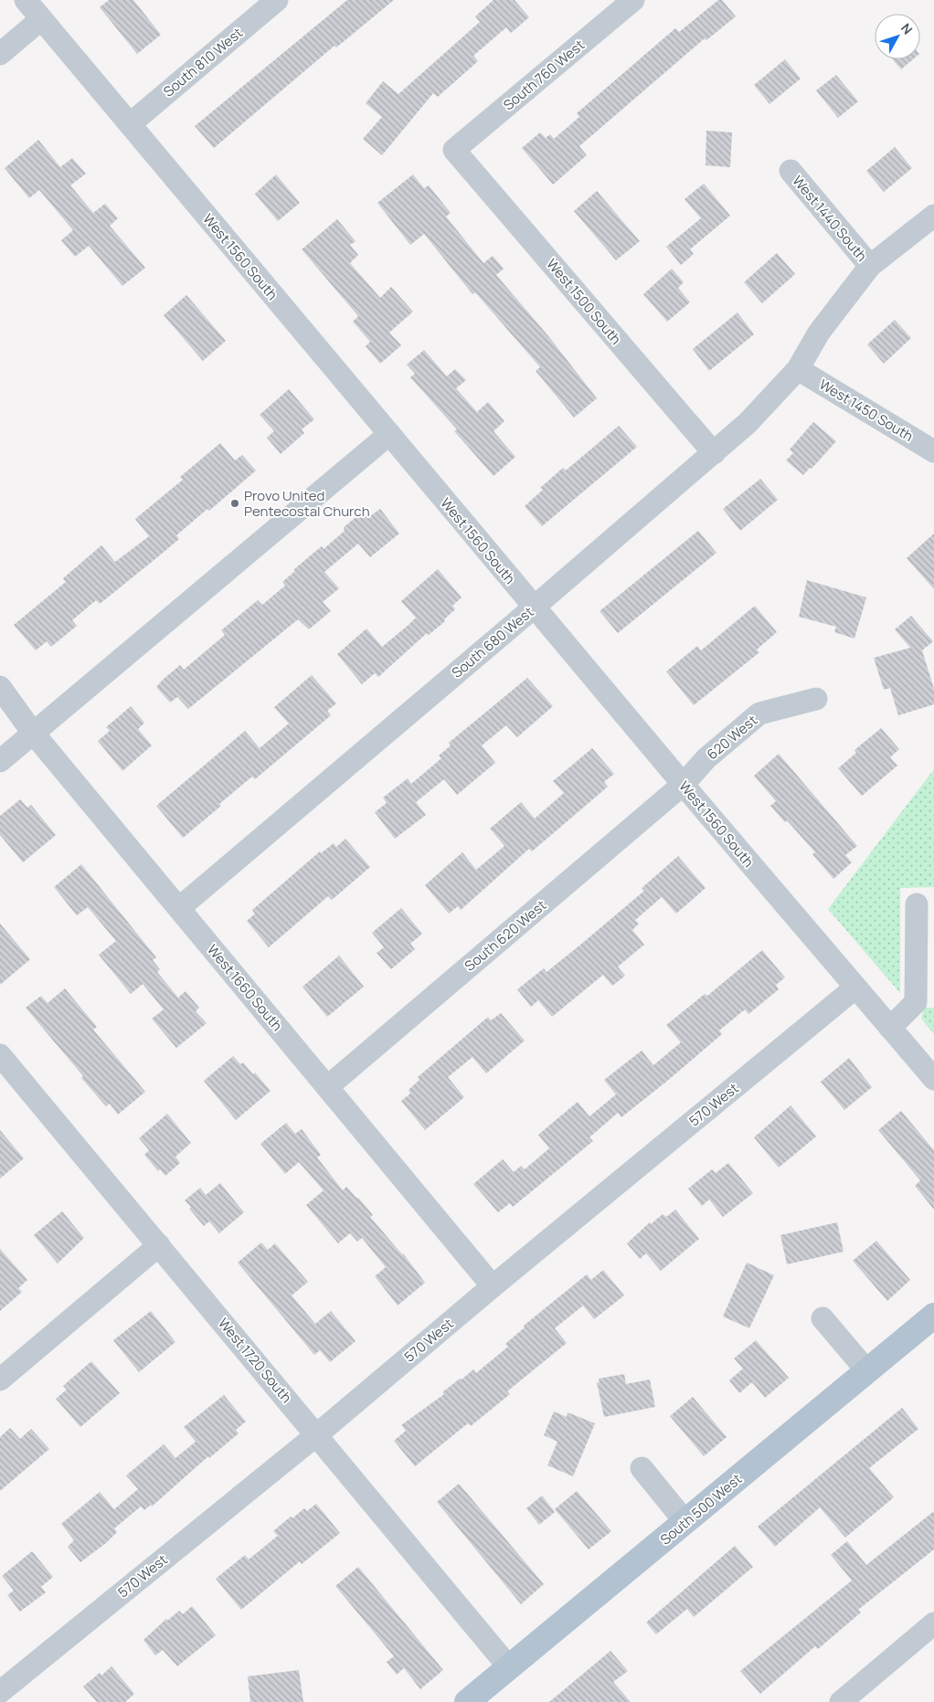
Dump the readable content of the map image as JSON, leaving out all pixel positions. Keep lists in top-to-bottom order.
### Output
{
  "streets": {
    "main road": ["South 500 West"],
    "street": [
      "South 810 West",
      "South 760 West",
      "West 1440 South",
      "West 1560 South",
      "West 1500 South",
      "West 1450 South",
      "South 680 West",
      "620 West",
      "South 620 West",
      "West 1660 South",
      "570 West",
      "West 1720 South"
    ]
  },
  "crossings": [
    ["South 810 West", "West 1560 South"],
    ["South 760 West", "West 1500 South"],
    ["West 1440 South", "South 680 West"],
    ["West 1560 South", "South 680 West"],
    ["West 1560 South", "620 West"],
    ["West 1560 South", "South 620 West"],
    ["West 1560 South", "570 West"],
    ["West 1500 South", "South 680 West"],
    ["West 1450 South", "South 680 West"],
    ["South 680 West", "West 1660 South"],
    ["620 West", "South 620 West"],
    ["South 620 West", "West 1660 South"],
    ["West 1660 South", "570 West"],
    ["570 West", "West 1720 South"],
    ["West 1720 South", "South 500 West"]
  ],
  "places": ["Provo United Pentecostal Church"],
  "north": "top right"
}
